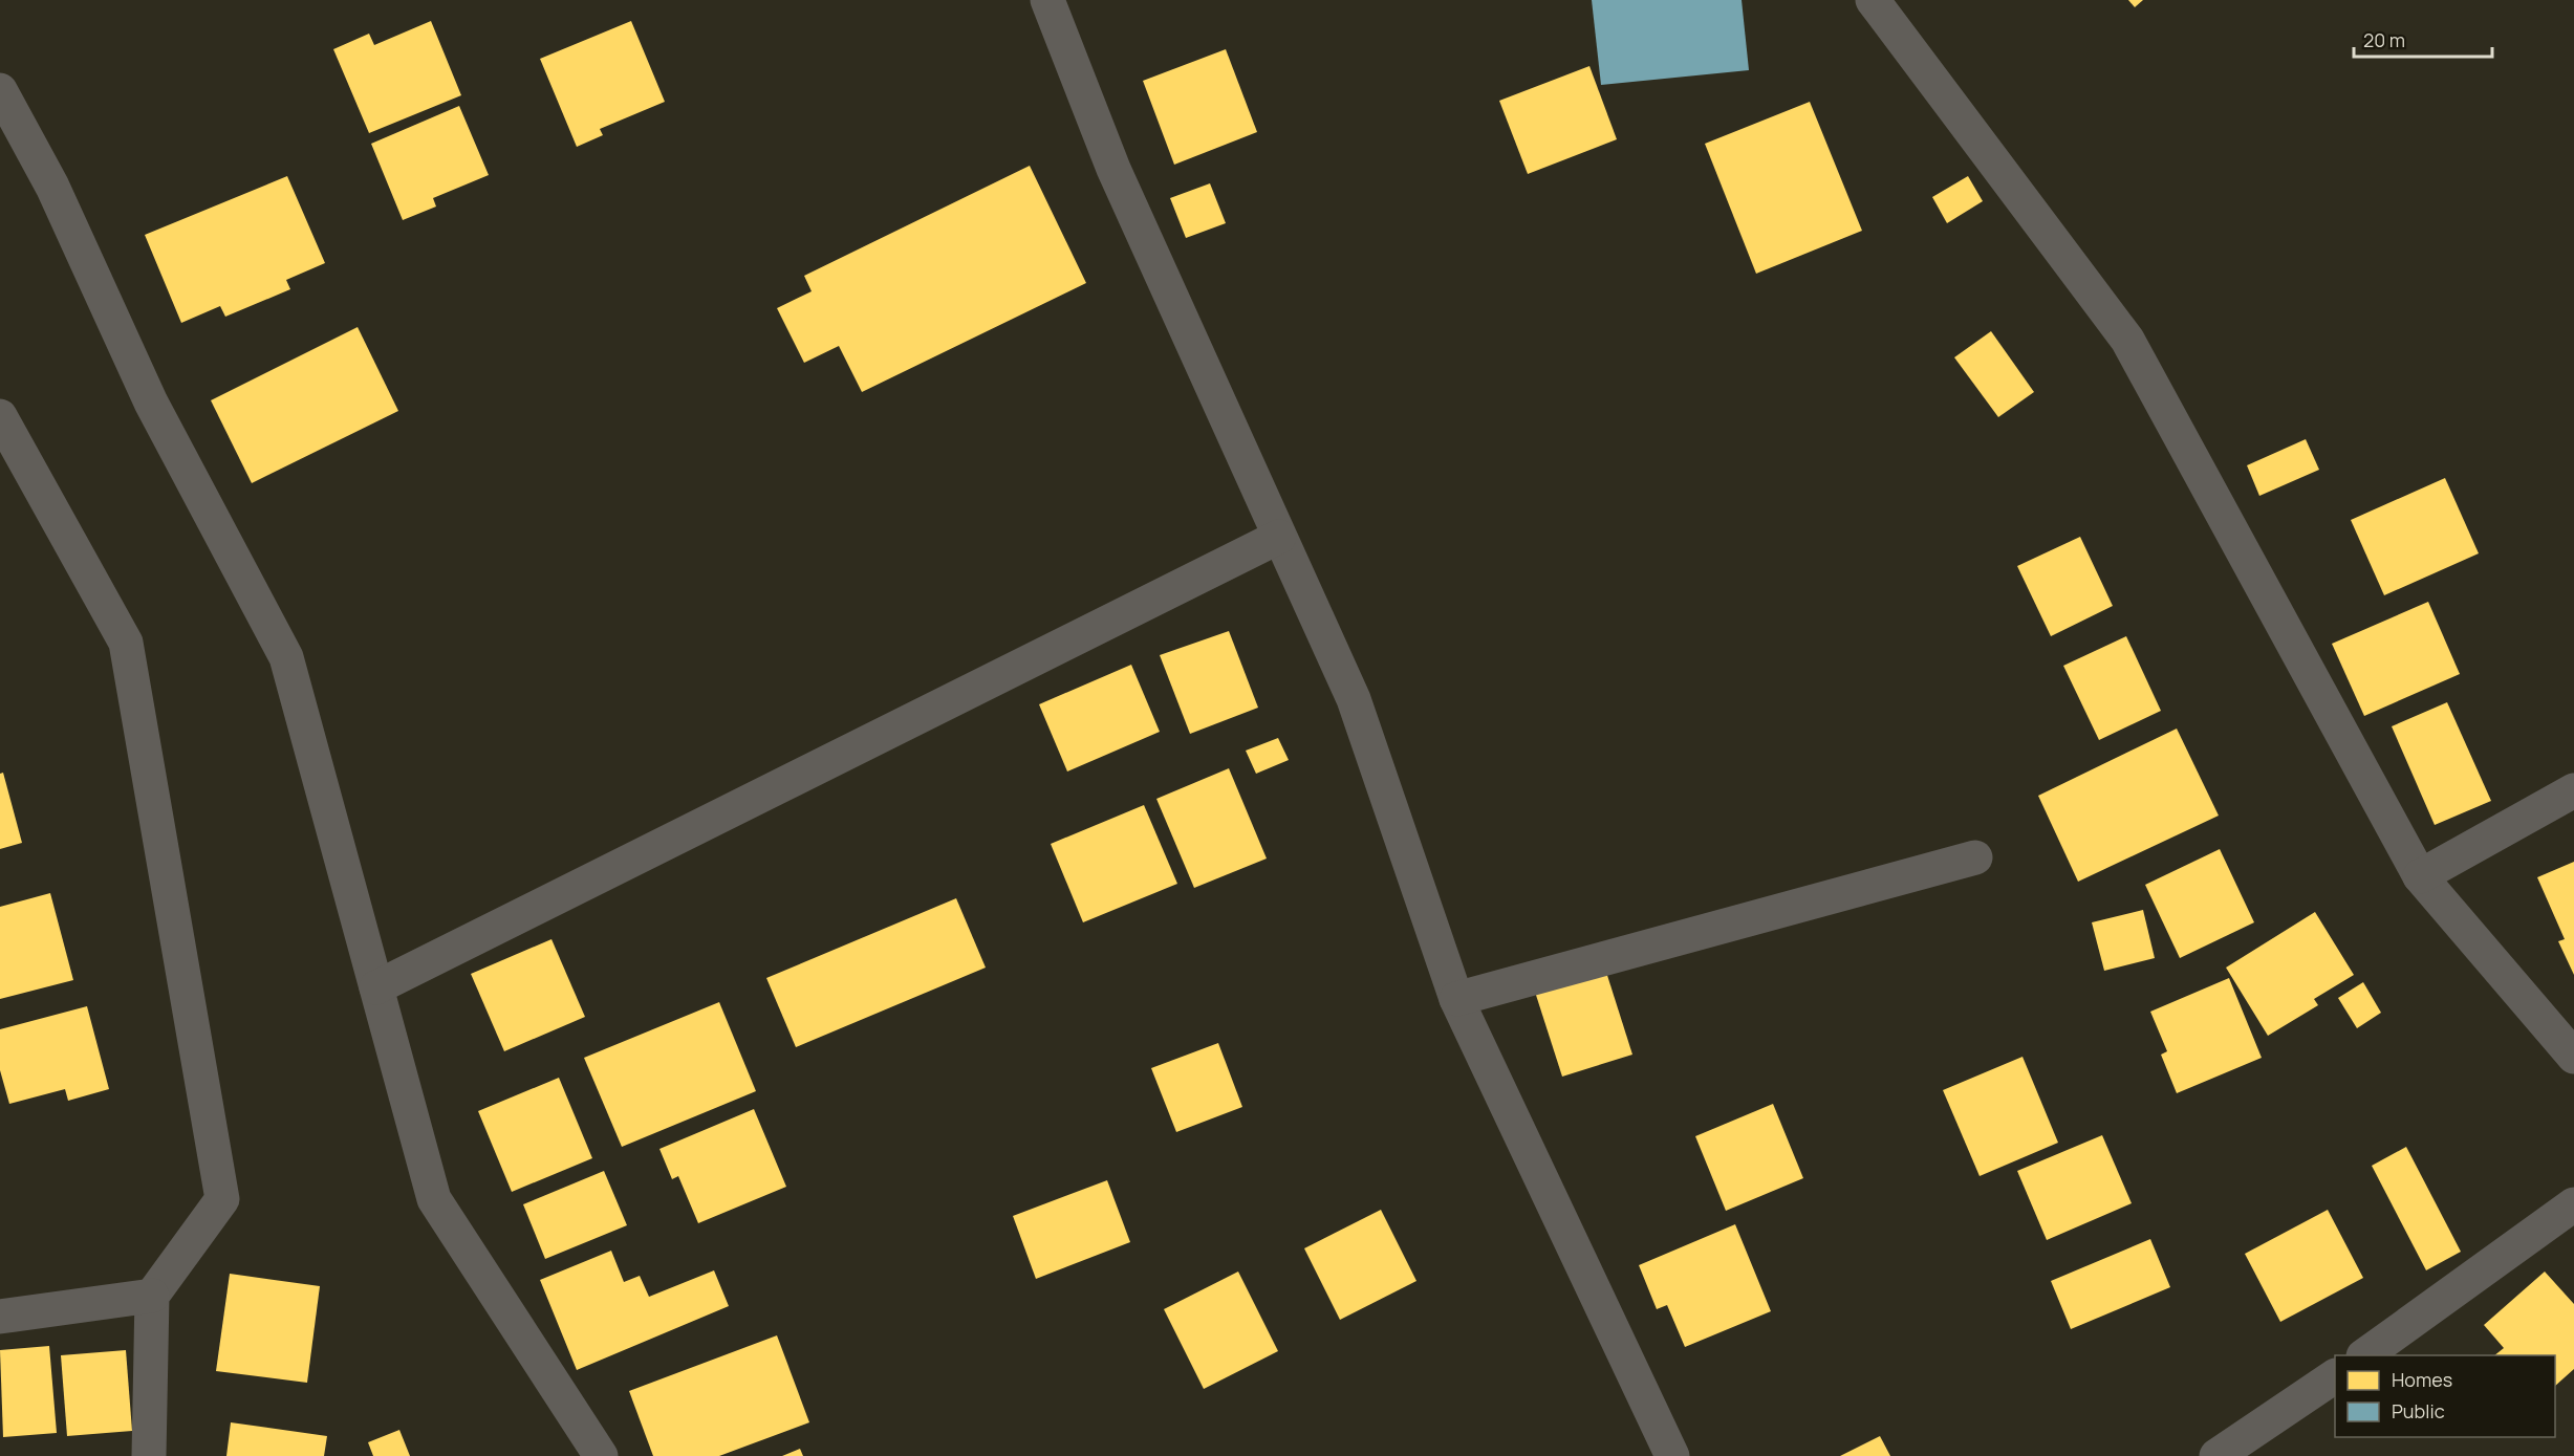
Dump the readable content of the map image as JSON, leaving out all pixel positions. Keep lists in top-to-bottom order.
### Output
{
  "legend": ["Homes", "Public"],
  "scale_bar": "20 m"
}
